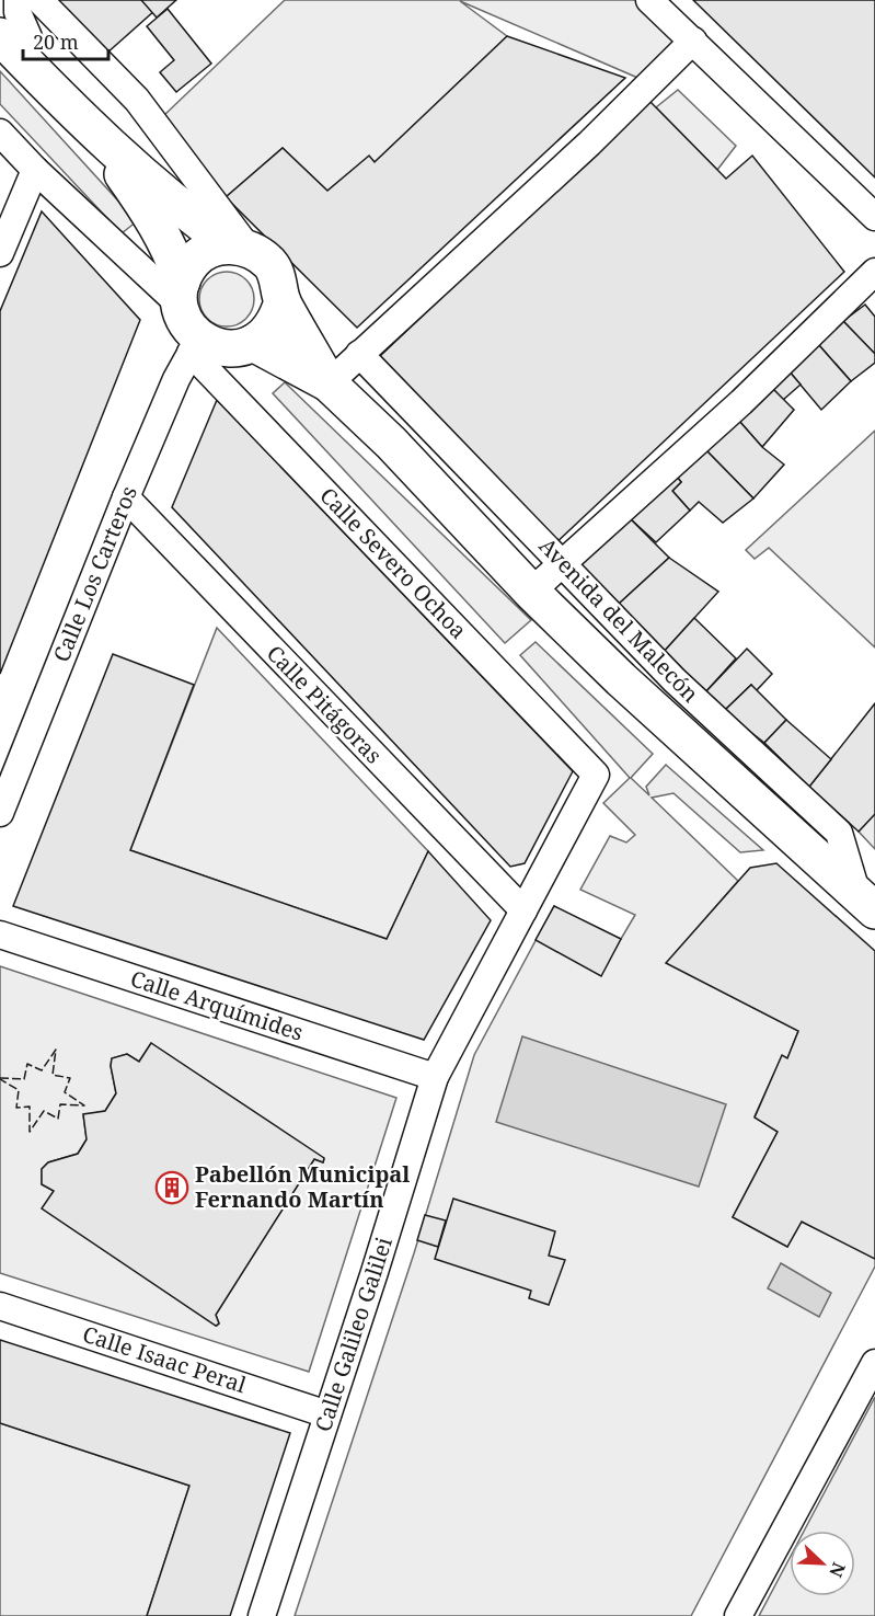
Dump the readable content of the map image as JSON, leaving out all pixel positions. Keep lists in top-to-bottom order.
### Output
{
  "streets": {
    "main road": ["Avenida del Malecón"],
    "street": [
      "Calle Severo Ochoa",
      "Calle Los Carteros",
      "Calle Pitágoras",
      "Calle Arquímides",
      "Calle Galileo Galilei",
      "Calle Isaac Peral"
    ]
  },
  "crossings": [
    ["Calle Severo Ochoa", "Calle Los Carteros"],
    ["Calle Severo Ochoa", "Calle Galileo Galilei"],
    ["Calle Los Carteros", "Calle Pitágoras"],
    ["Calle Pitágoras", "Calle Galileo Galilei"],
    ["Calle Arquímides", "Calle Galileo Galilei"],
    ["Calle Galileo Galilei", "Calle Isaac Peral"]
  ],
  "places": {
    "building": ["Pabellón Municipal Fernando Martín"]
  },
  "scale_bar": "20 m",
  "north": "bottom right"
}
